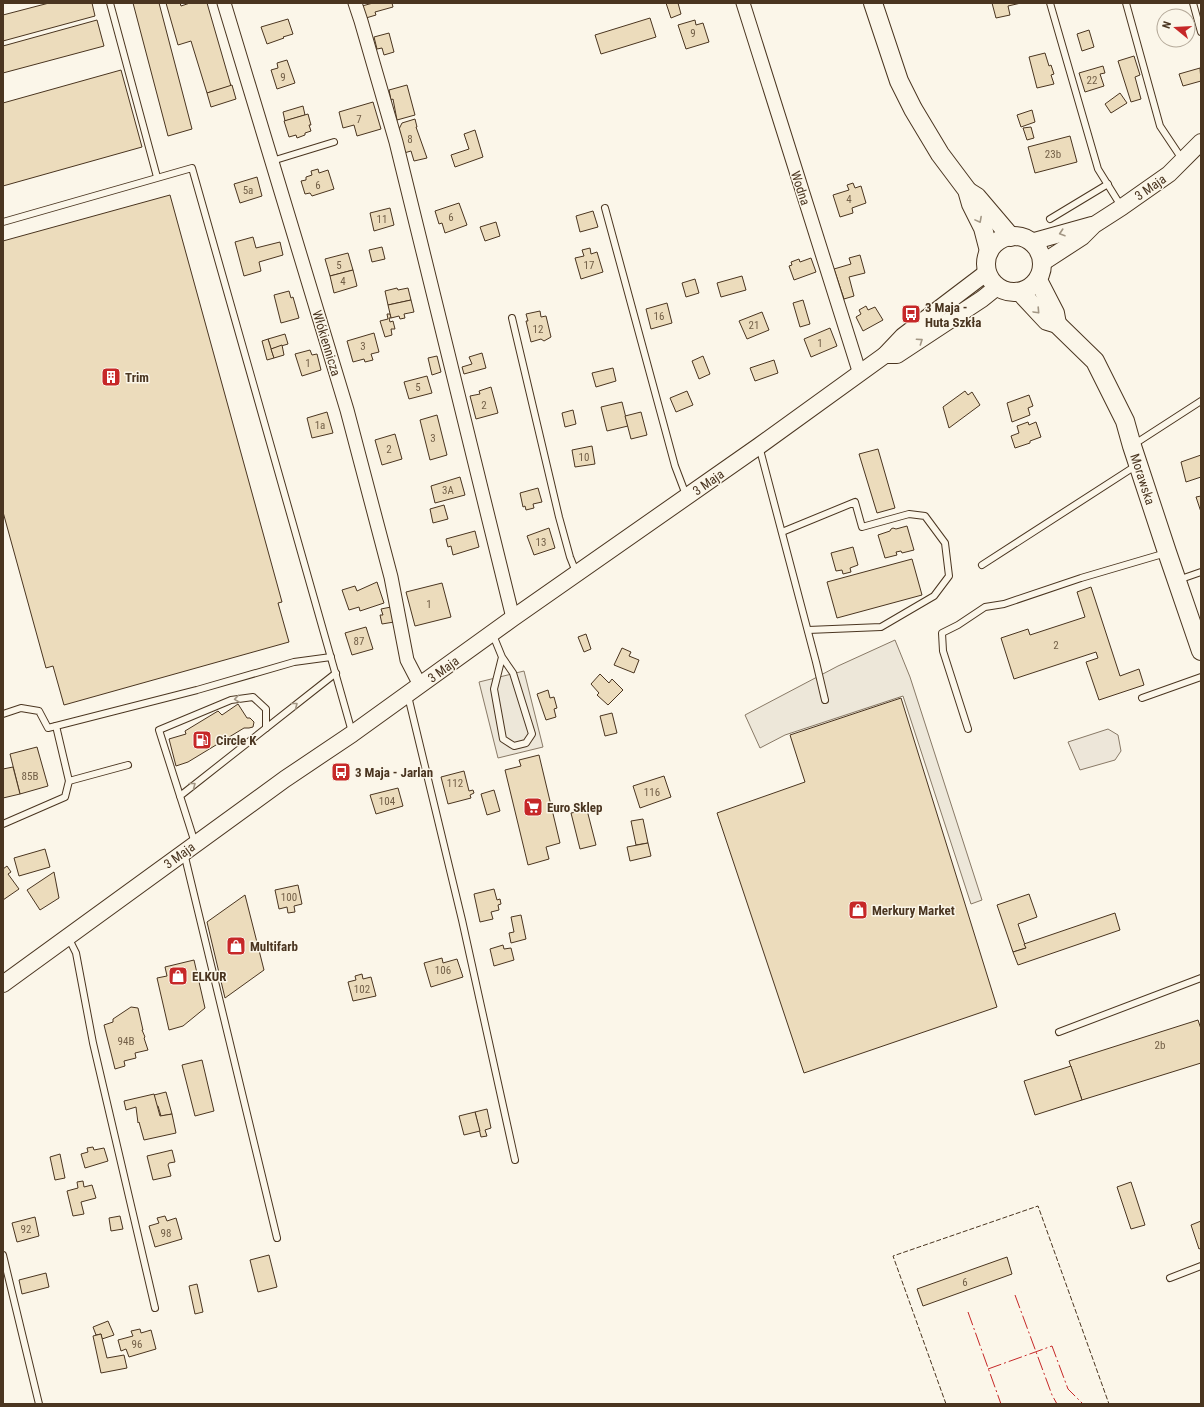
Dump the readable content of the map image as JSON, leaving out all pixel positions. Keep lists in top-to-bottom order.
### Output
{
  "streets": {
    "main road": ["Morawska"],
    "street": ["3 Maja", "Wodna", "Włókiennicza"]
  },
  "crossings": [
    ["3 Maja", "Wodna"],
    ["3 Maja", "Włókiennicza"],
    ["3 Maja", "Morawska"]
  ],
  "places": {
    "bus stop": ["3 Maja - Huta Szkła", "3 Maja - Jarlan"],
    "building": ["Trim"],
    "fuel station": ["Circle K"],
    "supermarket": ["Euro Sklep"],
    "shop": ["Merkury Market", "Multifarb", "ELKUR"]
  },
  "house_numbers": [
    "9",
    "9",
    "22",
    "7",
    "8",
    "23b",
    "6",
    "5a",
    "4",
    "6",
    "11",
    "5",
    "17",
    "4",
    "16",
    "21",
    "12",
    "1",
    "3",
    "1",
    "5",
    "2",
    "1a",
    "3",
    "2",
    "10",
    "3A",
    "13",
    "1",
    "87",
    "2",
    "85B",
    "112",
    "116",
    "104",
    "100",
    "106",
    "102",
    "94B",
    "2b",
    "92",
    "98",
    "6",
    "96"
  ],
  "north": "left"
}
